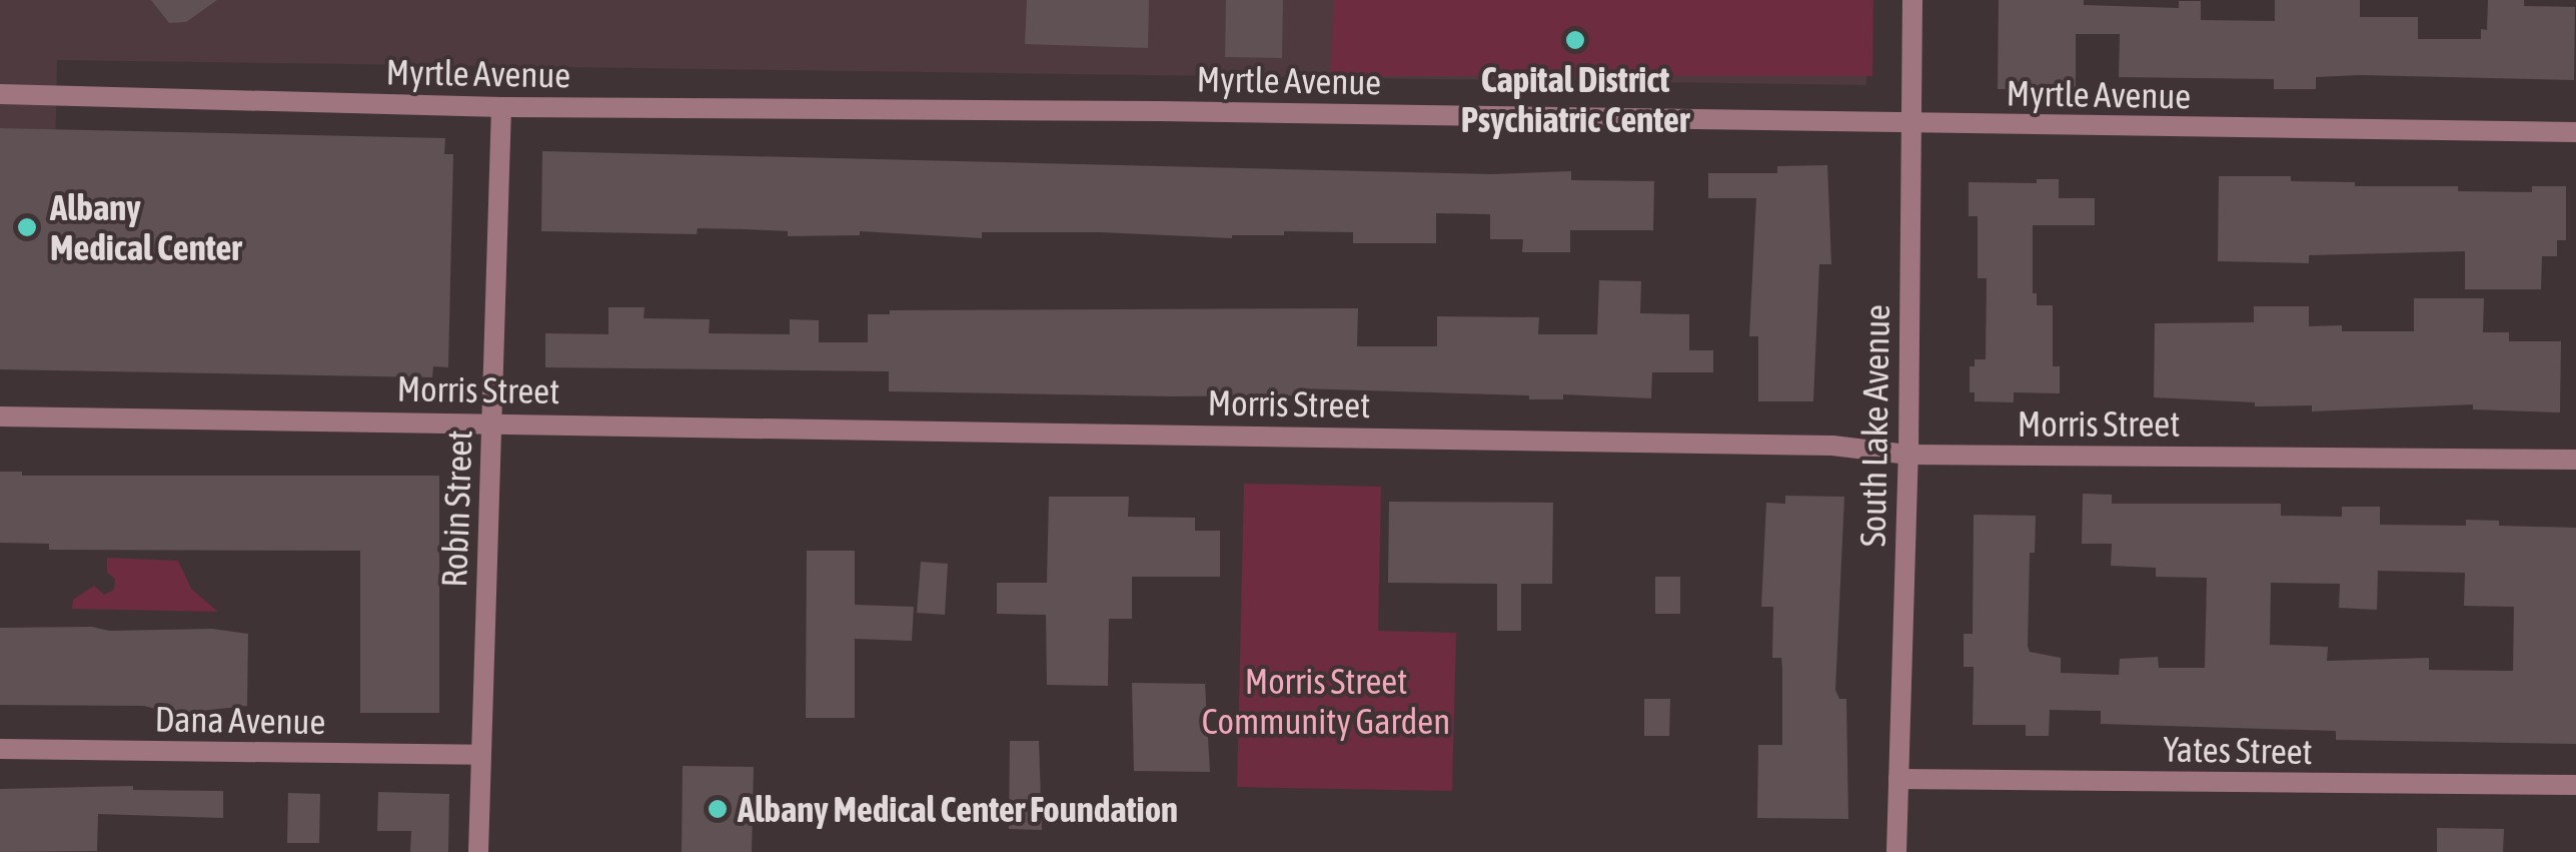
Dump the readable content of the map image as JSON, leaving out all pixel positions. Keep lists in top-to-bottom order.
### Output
{
  "streets": {
    "street": [
      "Myrtle Avenue",
      "Morris Street",
      "South Lake Avenue",
      "Robin Street",
      "Dana Avenue",
      "Yates Street"
    ]
  },
  "crossings": [
    ["Myrtle Avenue", "South Lake Avenue"],
    ["Myrtle Avenue", "Robin Street"],
    ["Morris Street", "South Lake Avenue"],
    ["Morris Street", "Robin Street"],
    ["South Lake Avenue", "Yates Street"],
    ["Robin Street", "Dana Avenue"]
  ],
  "parks": ["Morris Street Community Garden"],
  "places": ["Capital District Psychiatric Center", "Albany Medical Center", "Albany Medical Center Foundation"]
}
